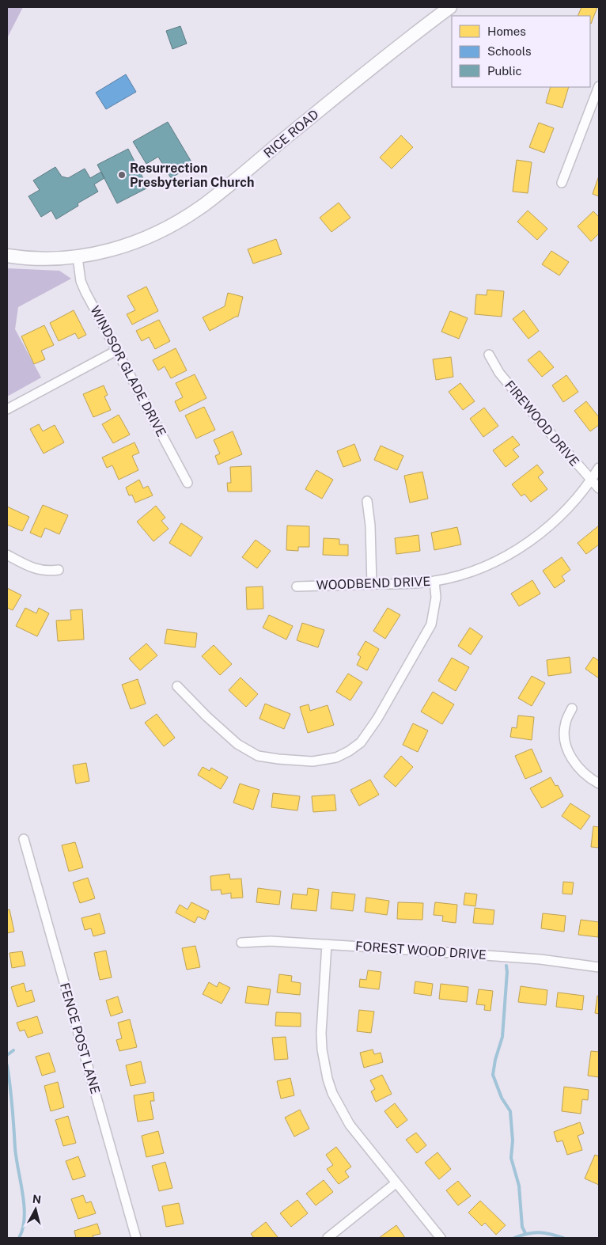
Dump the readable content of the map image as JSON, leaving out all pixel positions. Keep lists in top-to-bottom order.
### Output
{
  "streets": {
    "street": [
      "RICE ROAD",
      "WINDSOR GLADE DRIVE",
      "FIREWOOD DRIVE",
      "WOODBEND DRIVE",
      "FOREST WOOD DRIVE",
      "FENCE POST LANE"
    ]
  },
  "crossings": [
    ["RICE ROAD", "WINDSOR GLADE DRIVE"],
    ["FIREWOOD DRIVE", "WOODBEND DRIVE"]
  ],
  "places": ["Resurrection Presbyterian Church"],
  "legend": ["Homes", "Schools", "Public"],
  "north": "top"
}
